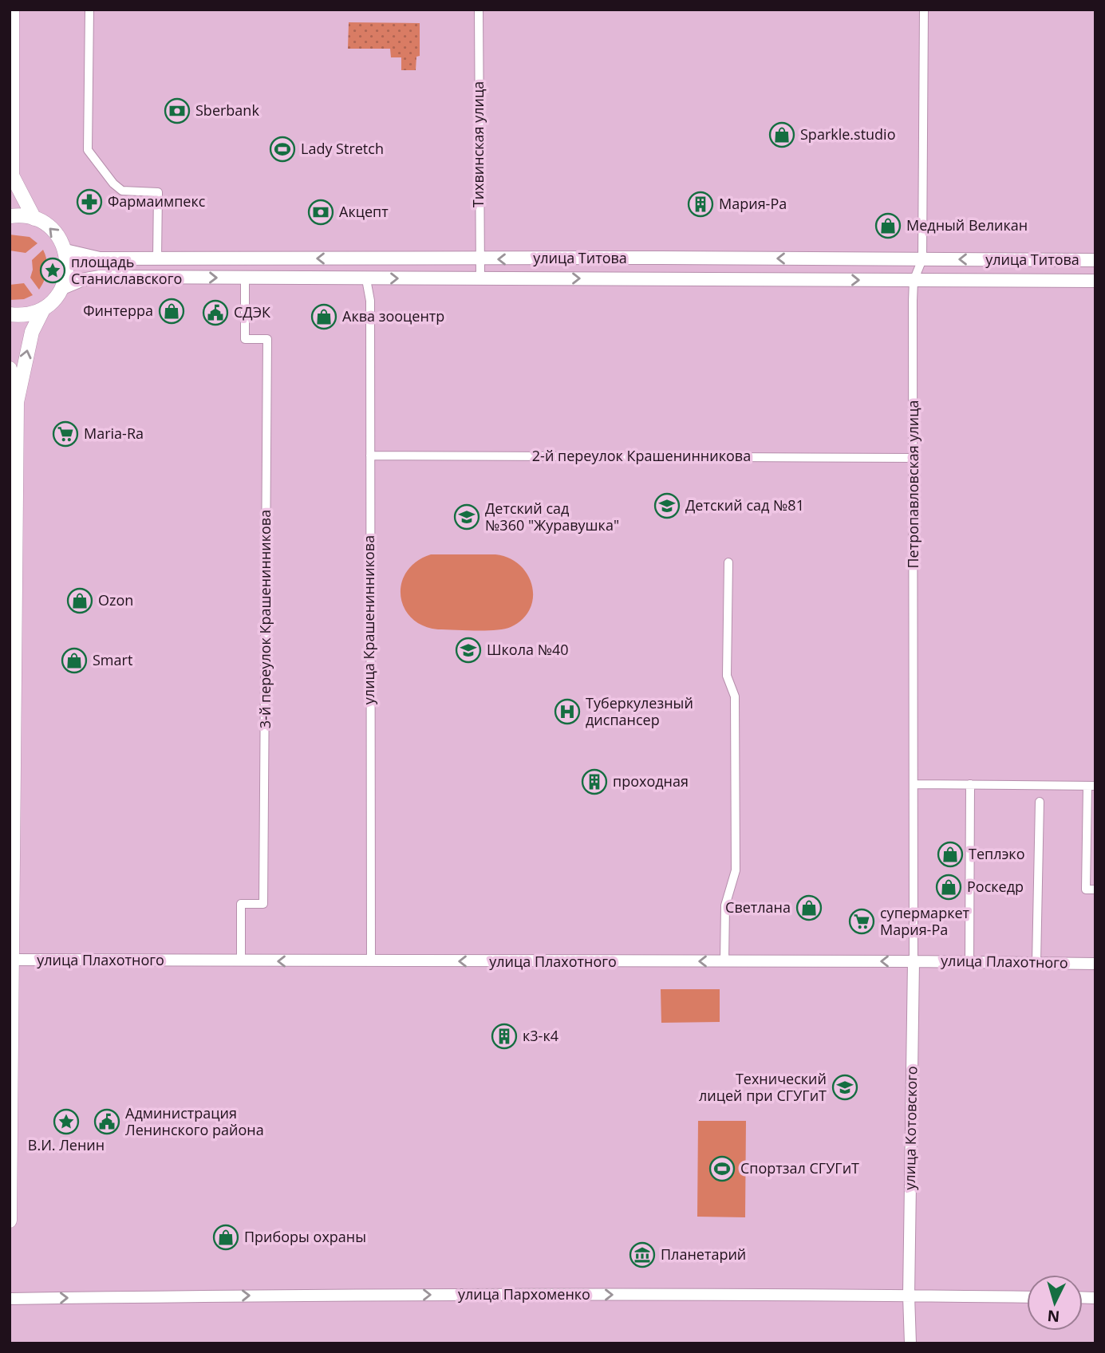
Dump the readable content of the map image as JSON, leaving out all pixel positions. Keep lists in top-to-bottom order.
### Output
{
  "streets": {
    "main road": ["улица Титова"],
    "street": [
      "Тихвинская улица",
      "2-й переулок Крашенинникова",
      "Петропавловская улица",
      "3-й переулок Крашенинникова",
      "улица Крашенинникова",
      "улица Плахотного",
      "улица Котовского",
      "улица Пархоменко"
    ]
  },
  "crossings": [
    ["Тихвинская улица", "улица Титова"],
    ["улица Титова", "Петропавловская улица"],
    ["улица Титова", "3-й переулок Крашенинникова"],
    ["улица Титова", "улица Крашенинникова"],
    ["2-й переулок Крашенинникова", "Петропавловская улица"],
    ["2-й переулок Крашенинникова", "улица Крашенинникова"],
    ["Петропавловская улица", "улица Плахотного"],
    ["Петропавловская улица", "улица Котовского"],
    ["3-й переулок Крашенинникова", "улица Плахотного"],
    ["улица Крашенинникова", "улица Плахотного"],
    ["улица Плахотного", "улица Котовского"],
    ["улица Котовского", "улица Пархоменко"]
  ],
  "one_way": ["улица Плахотного", "улица Пархоменко"],
  "places": {
    "bank": ["Sberbank", "Акцепт"],
    "shop": [
      "Sparkle.studio",
      "Медный Великан",
      "Финтерра",
      "Аква зооцентр",
      "Ozon",
      "Smart",
      "Теплэко",
      "Роскедр",
      "Светлана",
      "Приборы охраны"
    ],
    "sports": ["Lady Stretch", "Спортзал СГУГиТ"],
    "pharmacy": ["Фармаимпекс"],
    "building": ["Мария-Ра", "проходная", "к3-к4"],
    "place": ["площадь Станиславского", "В.И. Ленин"],
    "public building": ["СДЭК", "Администрация Ленинского района"],
    "supermarket": ["Maria-Ra", "супермаркет Мария-Ра"],
    "school or university": [
      "Детский сад №81",
      "Детский сад №360 \"Журавушка\"",
      "Школа №40",
      "Технический лицей при СГУГиТ"
    ],
    "hospital": ["Туберкулезный диспансер"],
    "museum": ["Планетарий"]
  },
  "north": "bottom"
}
